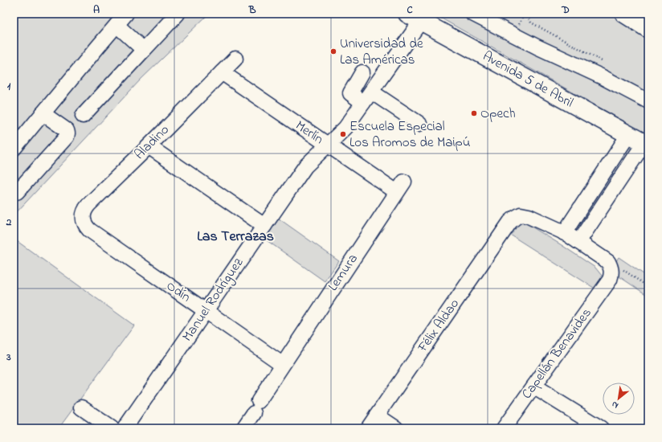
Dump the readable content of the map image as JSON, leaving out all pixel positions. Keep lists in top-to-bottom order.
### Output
{
  "streets": {
    "main road": ["Avenida 5 de Abril"],
    "street": [
      "Merlín",
      "Aladino",
      "Lemura",
      "Odín",
      "Manuel Rodríguez",
      "Félix Aldao",
      "Capellán Benavides"
    ]
  },
  "crossings": [
    ["Avenida 5 de Abril", "Manuel Rodríguez"],
    ["Merlín", "Aladino"],
    ["Merlín", "Lemura"],
    ["Merlín", "Manuel Rodríguez"],
    ["Aladino", "Odín"],
    ["Lemura", "Odín"],
    ["Odín", "Manuel Rodríguez"]
  ],
  "districts": ["Las Terrazas"],
  "places": ["Universidad de Las Américas", "Opech", "Escuela Especial Los Aromos de Maipú"],
  "north": "bottom left",
  "grid": {
    "columns": [
      "A",
      "B",
      "C",
      "D"
    ],
    "rows": ["1", "2", "3"]
  }
}
